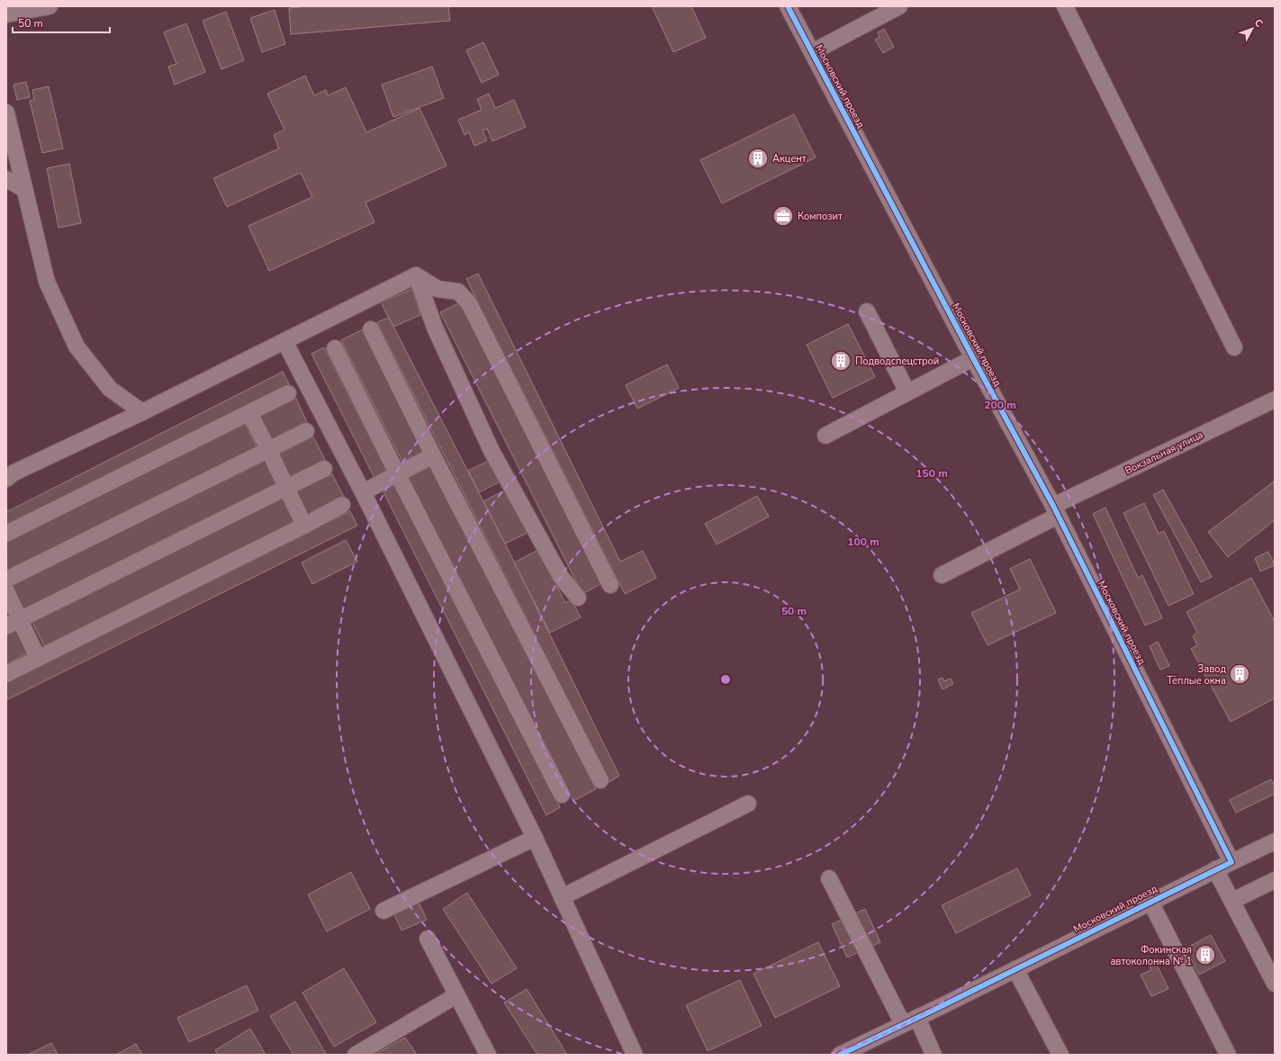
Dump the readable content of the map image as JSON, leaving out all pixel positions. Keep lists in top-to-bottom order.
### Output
{
  "streets": {
    "street": ["Московский проезд", "Вокзальная улица"]
  },
  "crossings": [
    ["Московский проезд", "Вокзальная улица"]
  ],
  "places": {
    "building": [
      "Акцент",
      "Подводспецстрой",
      "Завод Тёплые окна",
      "Фокинская автоколонна № 1"
    ],
    "office": ["Композит"]
  },
  "scale_bar": "50 m",
  "north": "top right",
  "rings": [
    "200 m",
    "150 m",
    "100 m",
    "50 m"
  ]
}
